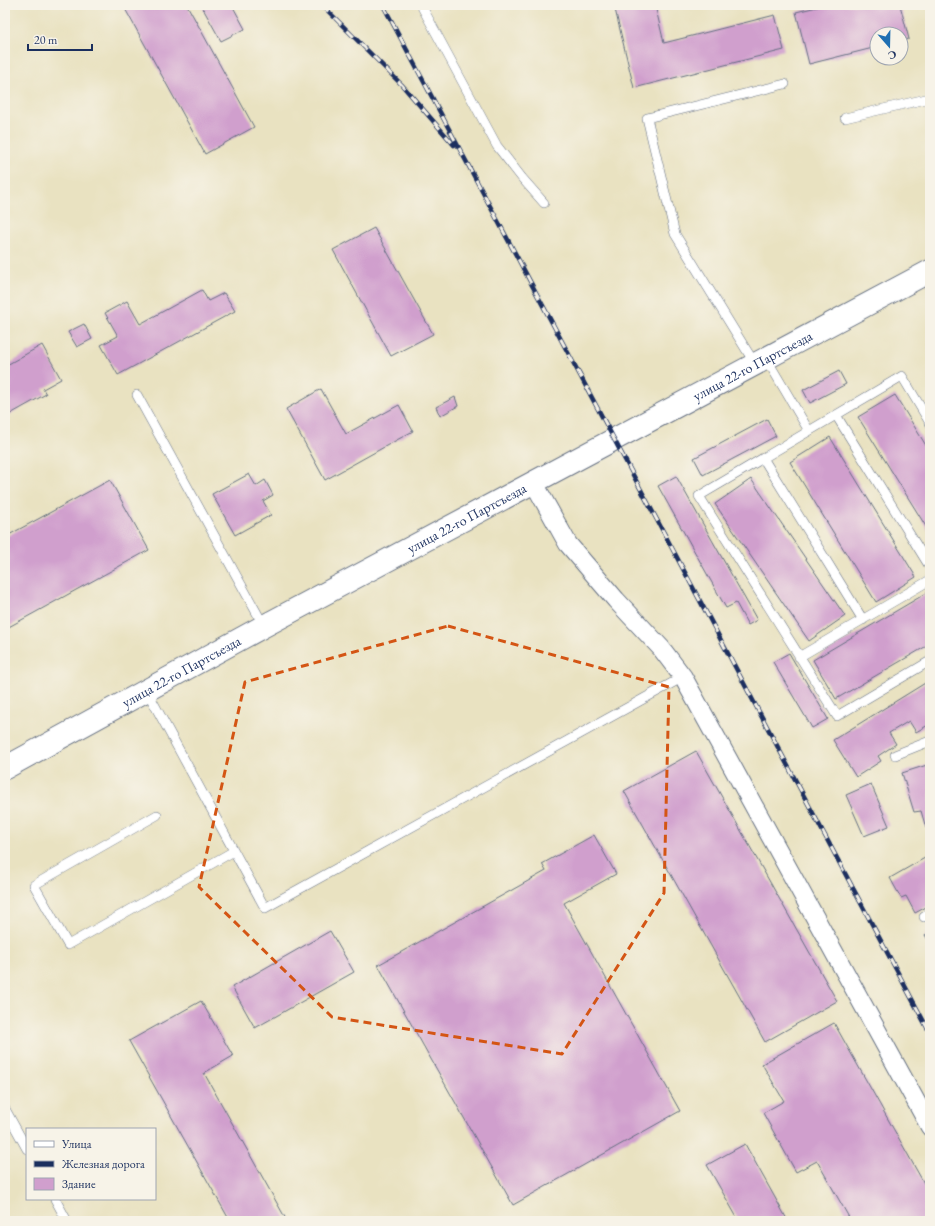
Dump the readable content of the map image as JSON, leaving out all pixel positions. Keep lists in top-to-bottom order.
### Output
{
  "streets": {
    "main road": ["улица 22-го Партсъезда"]
  },
  "legend": ["Улица", "Железная дорога", "Здание"],
  "scale_bar": "20 m",
  "north": "bottom"
}
